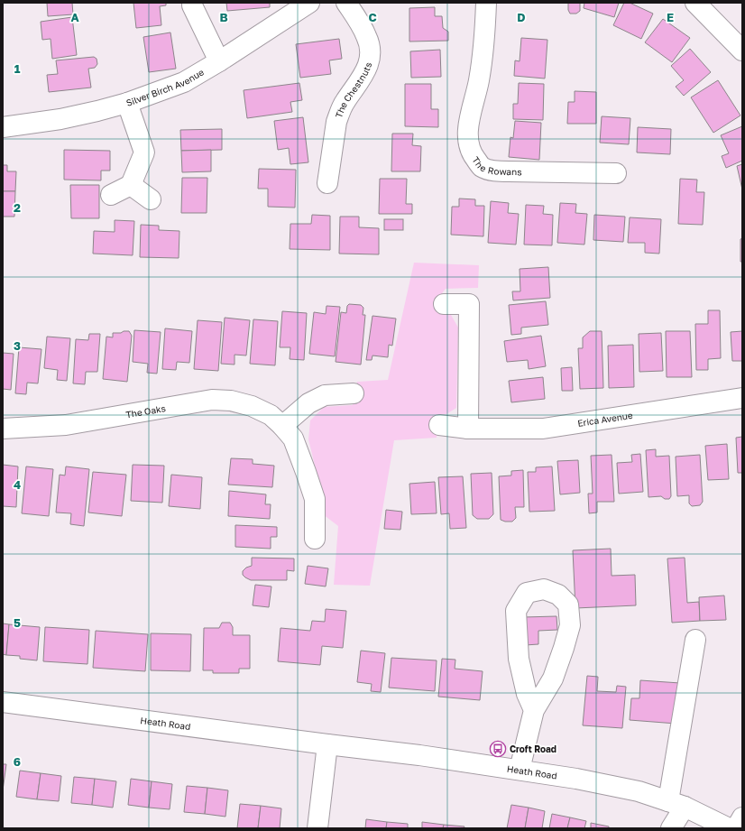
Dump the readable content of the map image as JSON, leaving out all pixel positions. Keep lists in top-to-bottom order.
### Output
{
  "streets": {
    "street": [
      "Silver Birch Avenue",
      "The Chestnuts",
      "The Rowans",
      "The Oaks",
      "Erica Avenue",
      "Heath Road"
    ]
  },
  "places": {
    "bus stop": ["Croft Road"]
  },
  "grid": {
    "columns": [
      "A",
      "B",
      "C",
      "D",
      "E"
    ],
    "rows": [
      "1",
      "2",
      "3",
      "4",
      "5",
      "6"
    ]
  }
}
